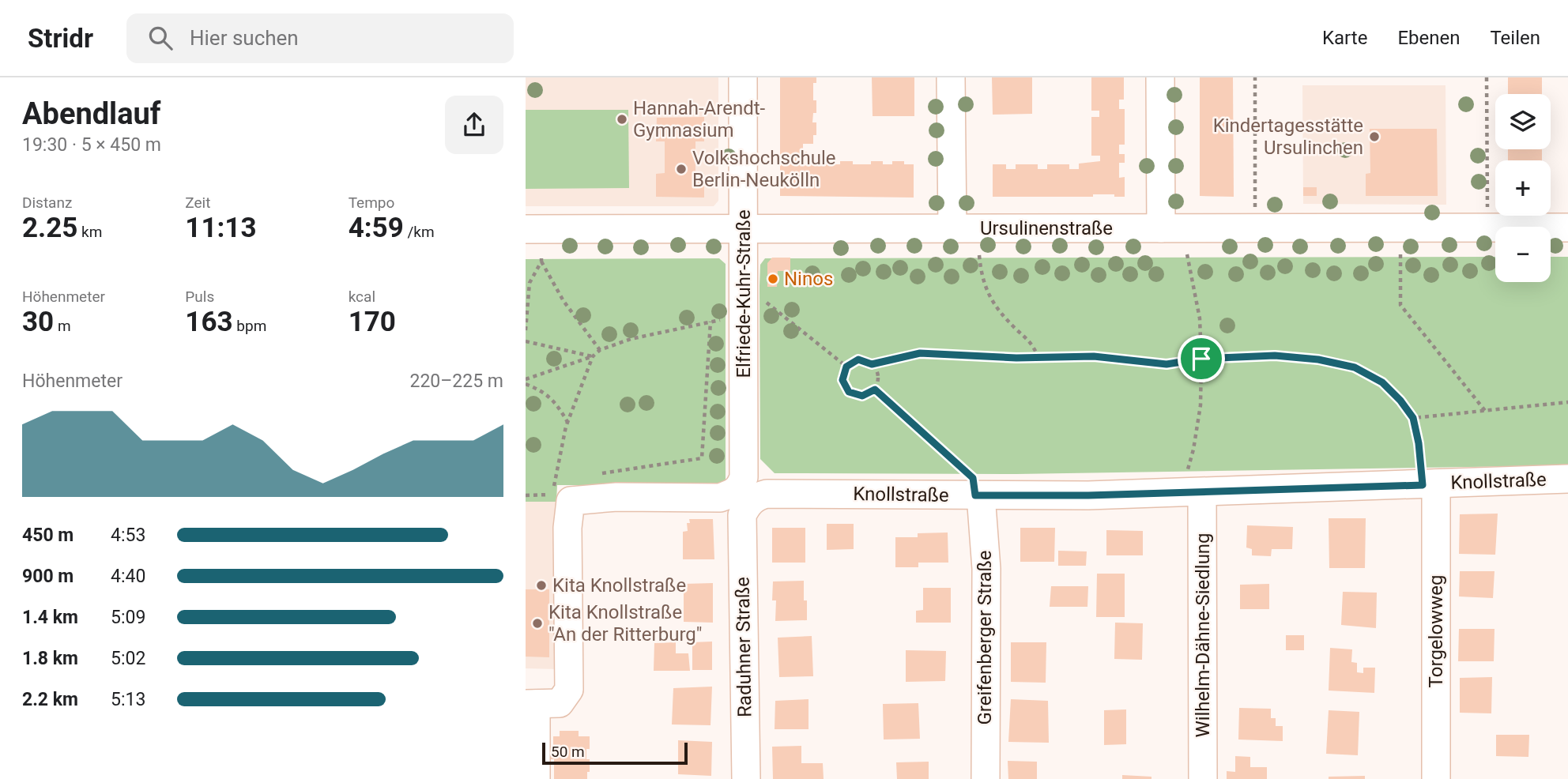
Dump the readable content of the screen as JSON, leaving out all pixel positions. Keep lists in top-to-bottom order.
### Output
{
  "streets": {
    "street": [
      "Ursulinenstraße",
      "Elfriede-Kuhr-Straße",
      "Knollstraße",
      "Torgelowweg",
      "Wilhelm-Dähne-Siedlung",
      "Greifenberger Straße",
      "Raduhner Straße"
    ]
  },
  "crossings": [
    ["Ursulinenstraße", "Elfriede-Kuhr-Straße"],
    ["Knollstraße", "Torgelowweg"],
    ["Knollstraße", "Wilhelm-Dähne-Siedlung"],
    ["Knollstraße", "Greifenberger Straße"],
    ["Knollstraße", "Raduhner Straße"]
  ],
  "places": [
    "Hannah-Arendt- Gymnasium",
    "Kindertagesstätte Ursulinchen",
    "Volkshochschule Berlin-Neukölln",
    "Ninos",
    "Kita Knollstraße",
    "Kita Knollstraße \"An der Ritterburg\""
  ],
  "scale_bar": "50 m",
  "page": {
    "header": "Stridr",
    "search": "Hier suchen",
    "nav": ["Karte", "Ebenen", "Teilen"],
    "heading": ["Abendlauf", "19:30 · 5 × 450 m"],
    "map_buttons": ["+", "−"],
    "stats": [
      ["Distanz", "2.25 km"],
      ["Zeit", "11:13"],
      ["Tempo", "4:59 /km"],
      ["Höhenmeter", "30 m"],
      ["Puls", "163 bpm"],
      ["kcal", "170"]
    ],
    "chart": ["Höhenmeter", "220–225 m"],
    "list": [
      {
        "name": "450 m",
        "note": "4:53"
      },
      {
        "name": "900 m",
        "note": "4:40"
      },
      {
        "name": "1.4 km",
        "note": "5:09"
      },
      {
        "name": "1.8 km",
        "note": "5:02"
      },
      {
        "name": "2.2 km",
        "note": "5:13"
      }
    ],
    "scale": "50 m"
  }
}
